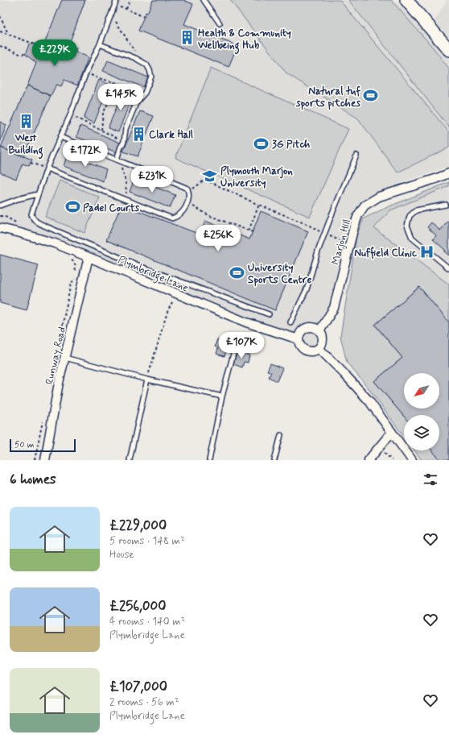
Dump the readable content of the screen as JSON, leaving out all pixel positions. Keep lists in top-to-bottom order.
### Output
{
  "streets": {
    "street": ["Marjon Hill", "Plymbridge Lane", "Runway Road"]
  },
  "crossings": [
    ["Marjon Hill", "Plymbridge Lane"],
    ["Plymbridge Lane", "Runway Road"]
  ],
  "places": {
    "building": ["Health & Community Wellbeing Hub", "West Building", "Clark Hall"],
    "sports": [
      "Natural tuf sports pitches",
      "3G Pitch",
      "Padel Courts",
      "University Sports Centre"
    ],
    "school or university": ["Plymouth Marjon University"],
    "hospital": ["Nuffield Clinic"]
  },
  "scale_bar": "50 m",
  "north": "bottom left",
  "page": {
    "price": [
      "£229K",
      "£145K",
      "£172K",
      "£231K",
      "£256K",
      "£107K"
    ],
    "scale": "50 m",
    "heading": "6 homes",
    "list": [
      {
        "name": "£229,000",
        "note": "5 rooms · 148 m² · House"
      },
      {
        "name": "£256,000",
        "note": "4 rooms · 140 m² · Plymbridge Lane"
      },
      {
        "name": "£107,000",
        "note": "2 rooms · 56 m² · Plymbridge Lane"
      }
    ]
  }
}
